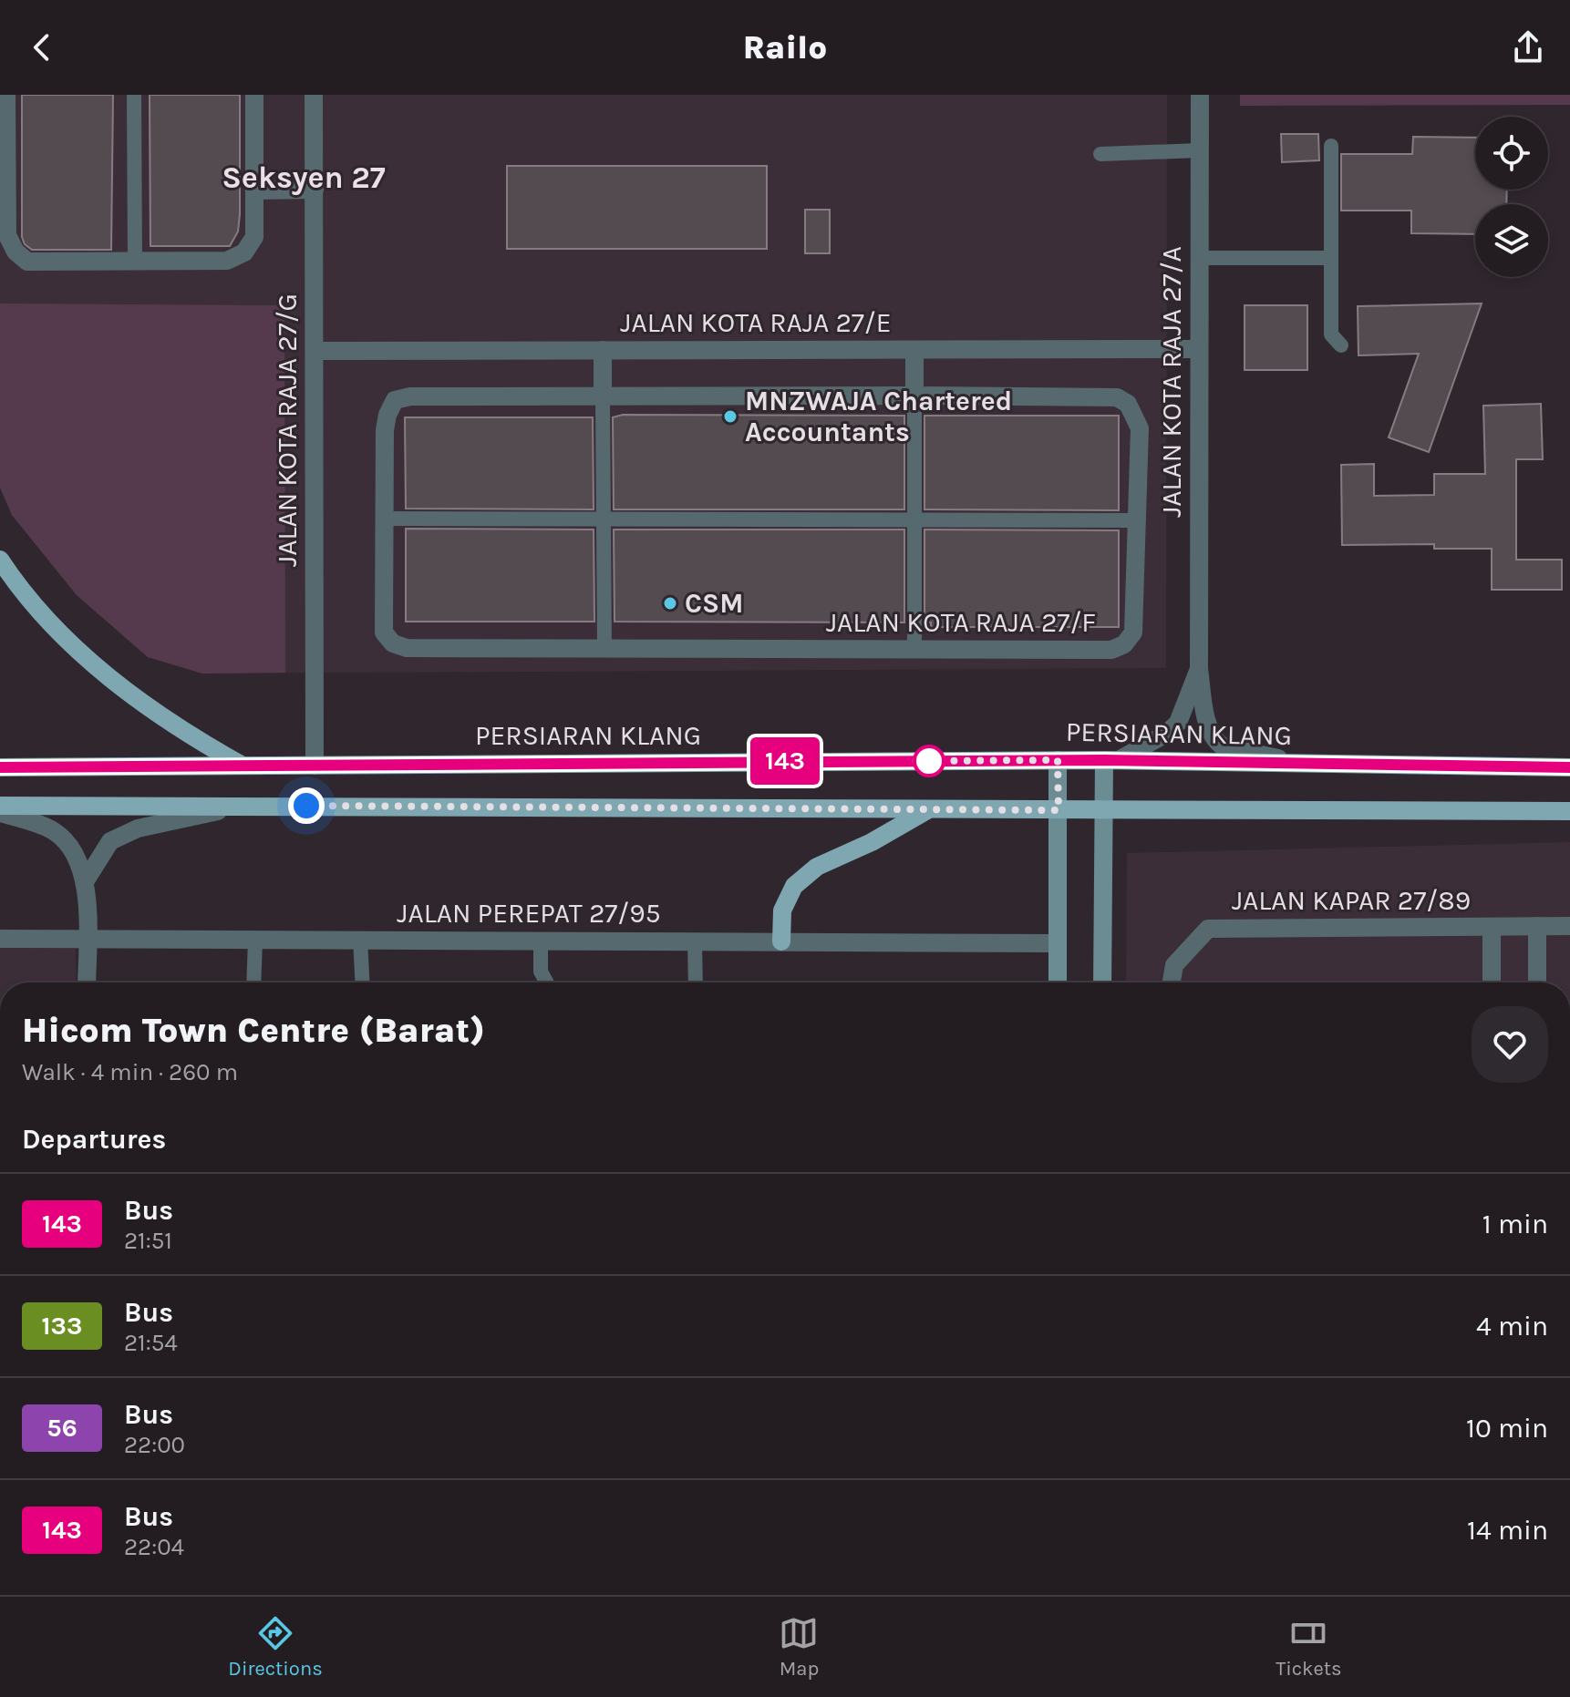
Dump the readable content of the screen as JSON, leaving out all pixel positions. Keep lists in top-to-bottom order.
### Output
{
  "streets": {
    "main road": ["PERSIARAN KLANG"],
    "street": [
      "JALAN KOTA RAJA 27/E",
      "JALAN KOTA RAJA 27/A",
      "JALAN KOTA RAJA 27/G",
      "JALAN KOTA RAJA 27/F",
      "JALAN KAPAR 27/89",
      "JALAN PEREPAT 27/95"
    ]
  },
  "crossings": [
    ["JALAN KOTA RAJA 27/E", "JALAN KOTA RAJA 27/A"],
    ["JALAN KOTA RAJA 27/E", "JALAN KOTA RAJA 27/G"],
    ["JALAN KOTA RAJA 27/A", "PERSIARAN KLANG"],
    ["JALAN KOTA RAJA 27/G", "PERSIARAN KLANG"]
  ],
  "districts": ["Seksyen 27"],
  "places": ["MNZWAJA Chartered Accountants", "CSM"],
  "lines": ["bus line 143"],
  "page": {
    "header": "Railo",
    "on_map": "143",
    "heading": [
      ["Hicom Town Centre (Barat)", "Walk · 4 min · 260 m"],
      "Departures"
    ],
    "list": [
      {
        "mark": "143",
        "name": "Bus",
        "note": "21:51",
        "value": "1 min"
      },
      {
        "mark": "133",
        "name": "Bus",
        "note": "21:54",
        "value": "4 min"
      },
      {
        "mark": "56",
        "name": "Bus",
        "note": "22:00",
        "value": "10 min"
      },
      {
        "mark": "143",
        "name": "Bus",
        "note": "22:04",
        "value": "14 min"
      }
    ],
    "tabs": ["Directions", "Map", "Tickets"]
  }
}
